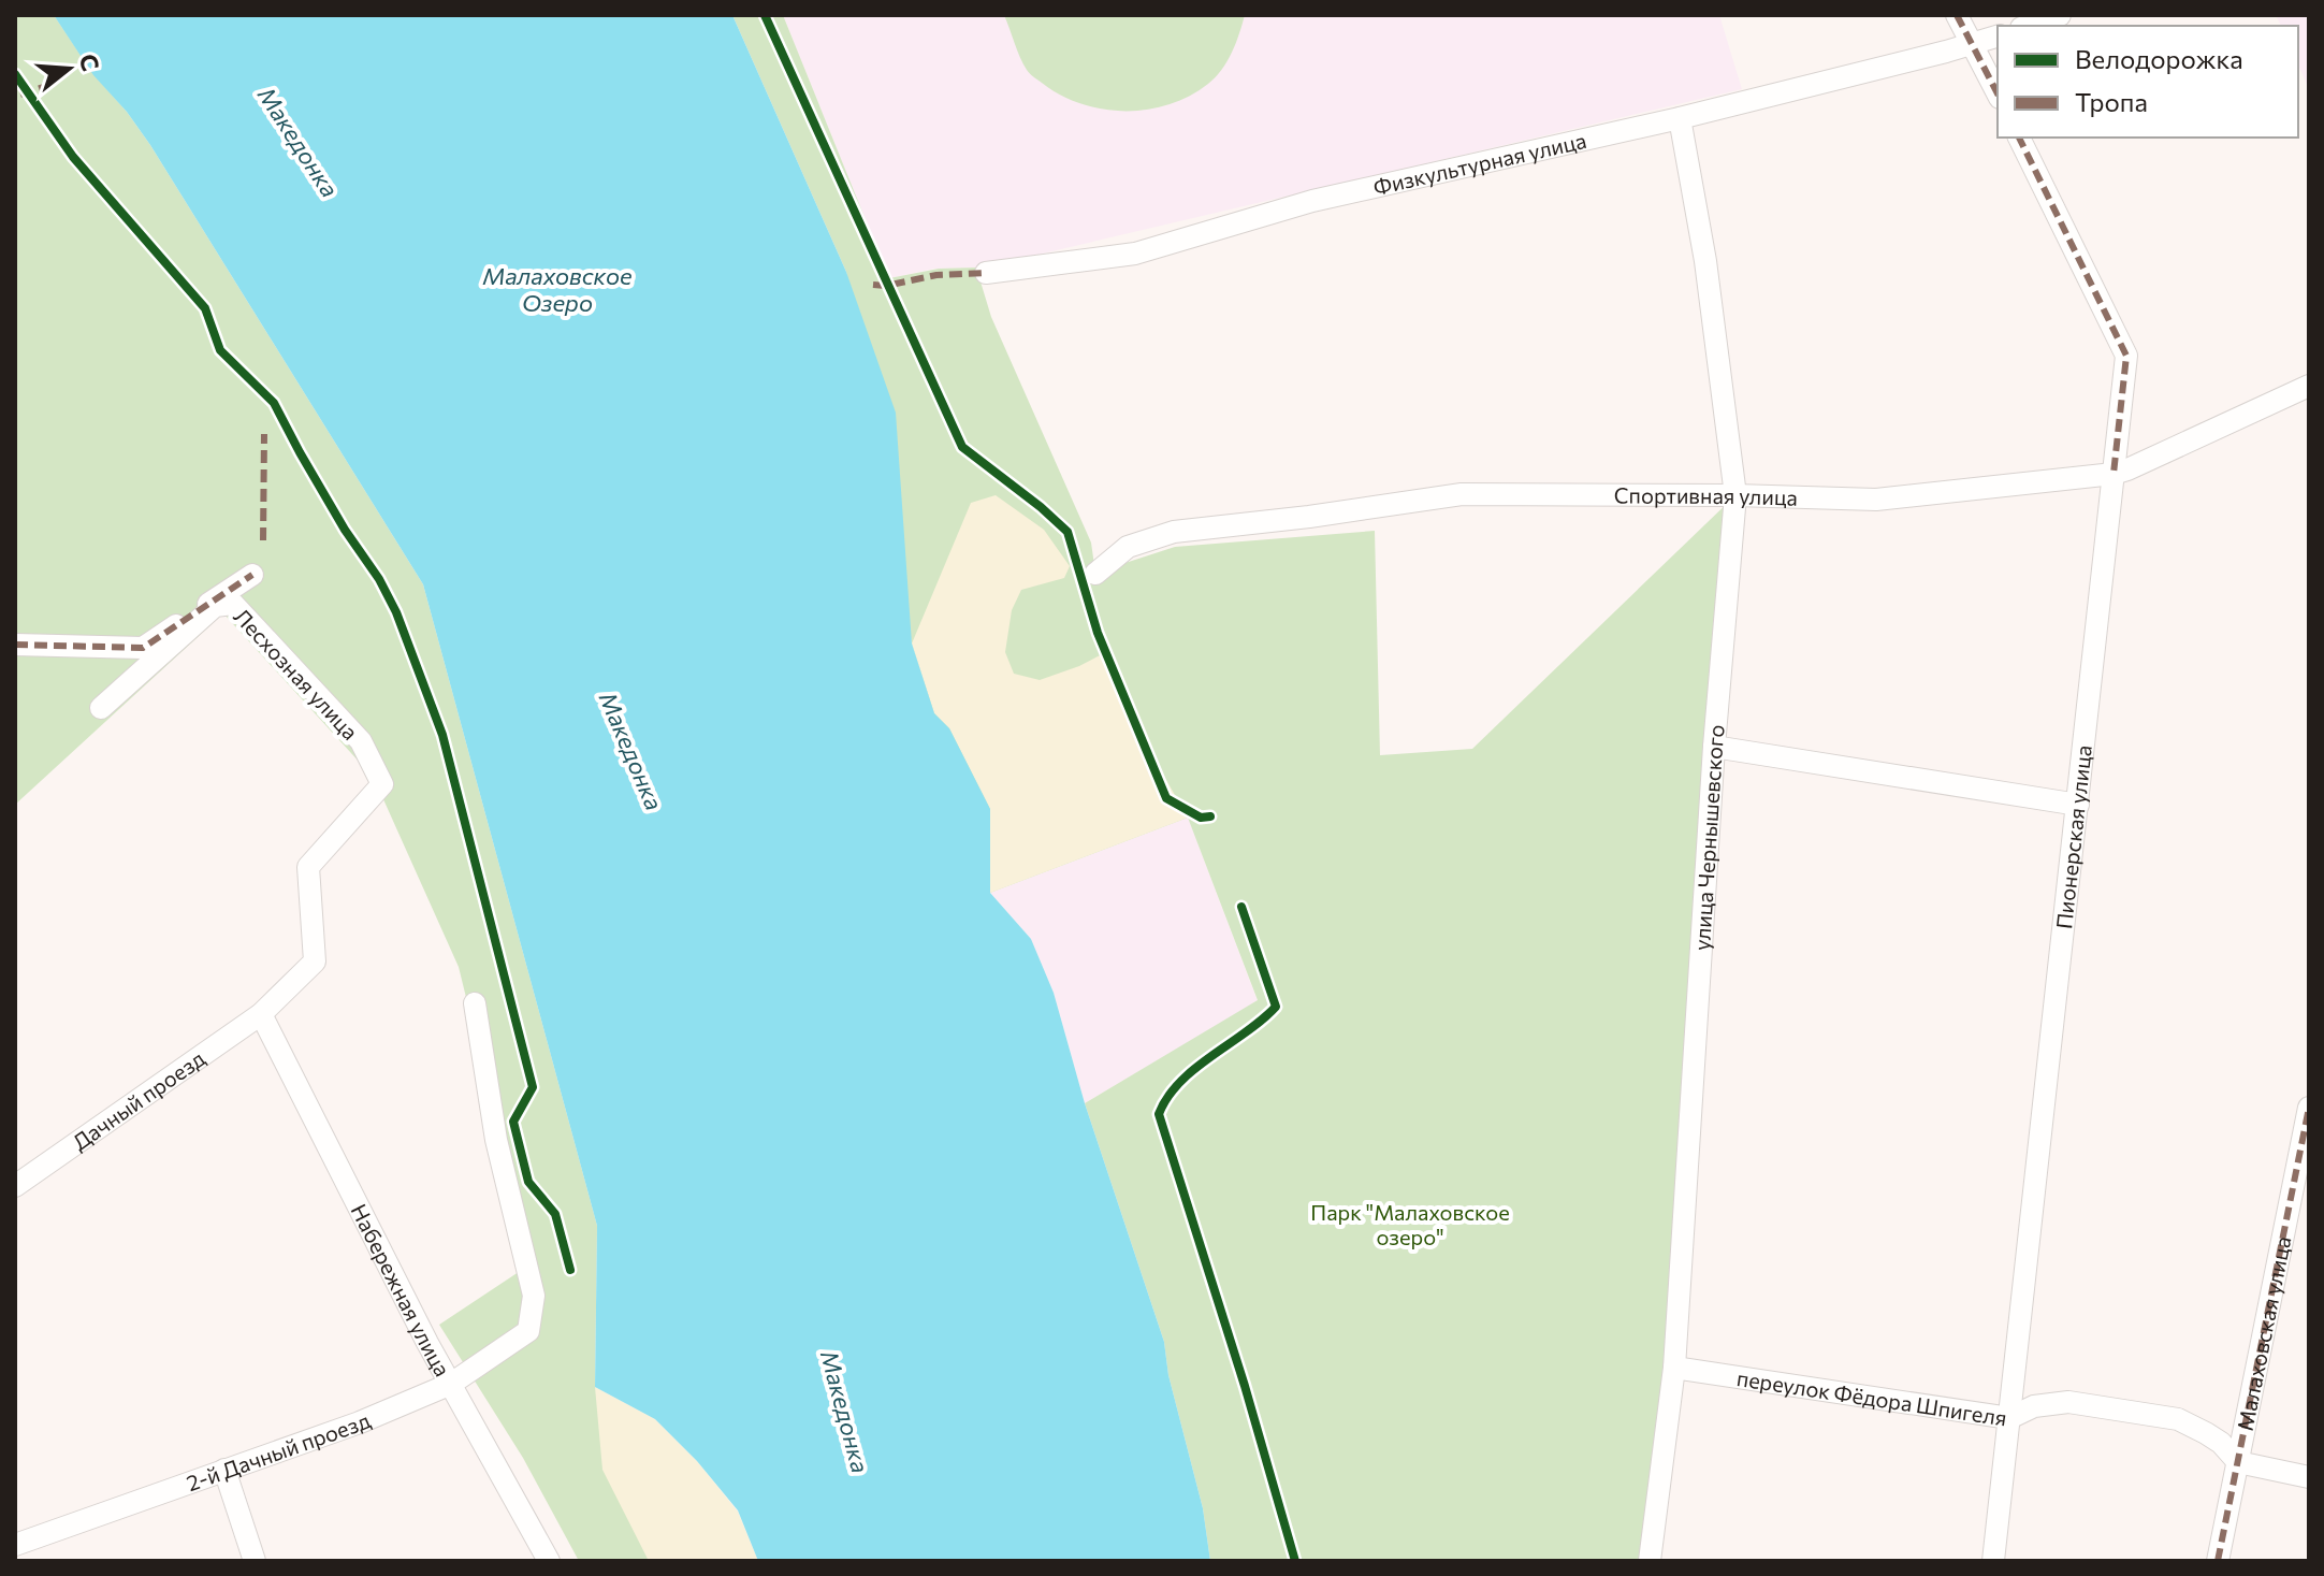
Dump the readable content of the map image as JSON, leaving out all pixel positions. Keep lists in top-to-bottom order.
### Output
{
  "streets": {
    "street": [
      "Физкультурная улица",
      "Спортивная улица",
      "Лесхозная улица",
      "Пионерская улица",
      "улица Чернышевского",
      "Дачный проезд",
      "Набережная улица",
      "Малаховская улица",
      "переулок Фёдора Шпигеля",
      "2-й Дачный проезд"
    ]
  },
  "crossings": [
    ["Физкультурная улица", "улица Чернышевского"],
    ["Спортивная улица", "Пионерская улица"],
    ["Спортивная улица", "улица Чернышевского"],
    ["Лесхозная улица", "Дачный проезд"],
    ["Лесхозная улица", "Набережная улица"],
    ["Пионерская улица", "переулок Фёдора Шпигеля"],
    ["улица Чернышевского", "переулок Фёдора Шпигеля"],
    ["Дачный проезд", "Набережная улица"],
    ["Набережная улица", "2-й Дачный проезд"],
    ["Малаховская улица", "переулок Фёдора Шпигеля"]
  ],
  "water": ["Македонка", "Малаховское Озеро"],
  "parks": ["Парк \"Малаховское озеро\""],
  "legend": ["Велодорожка", "Тропа"],
  "north": "right"
}
